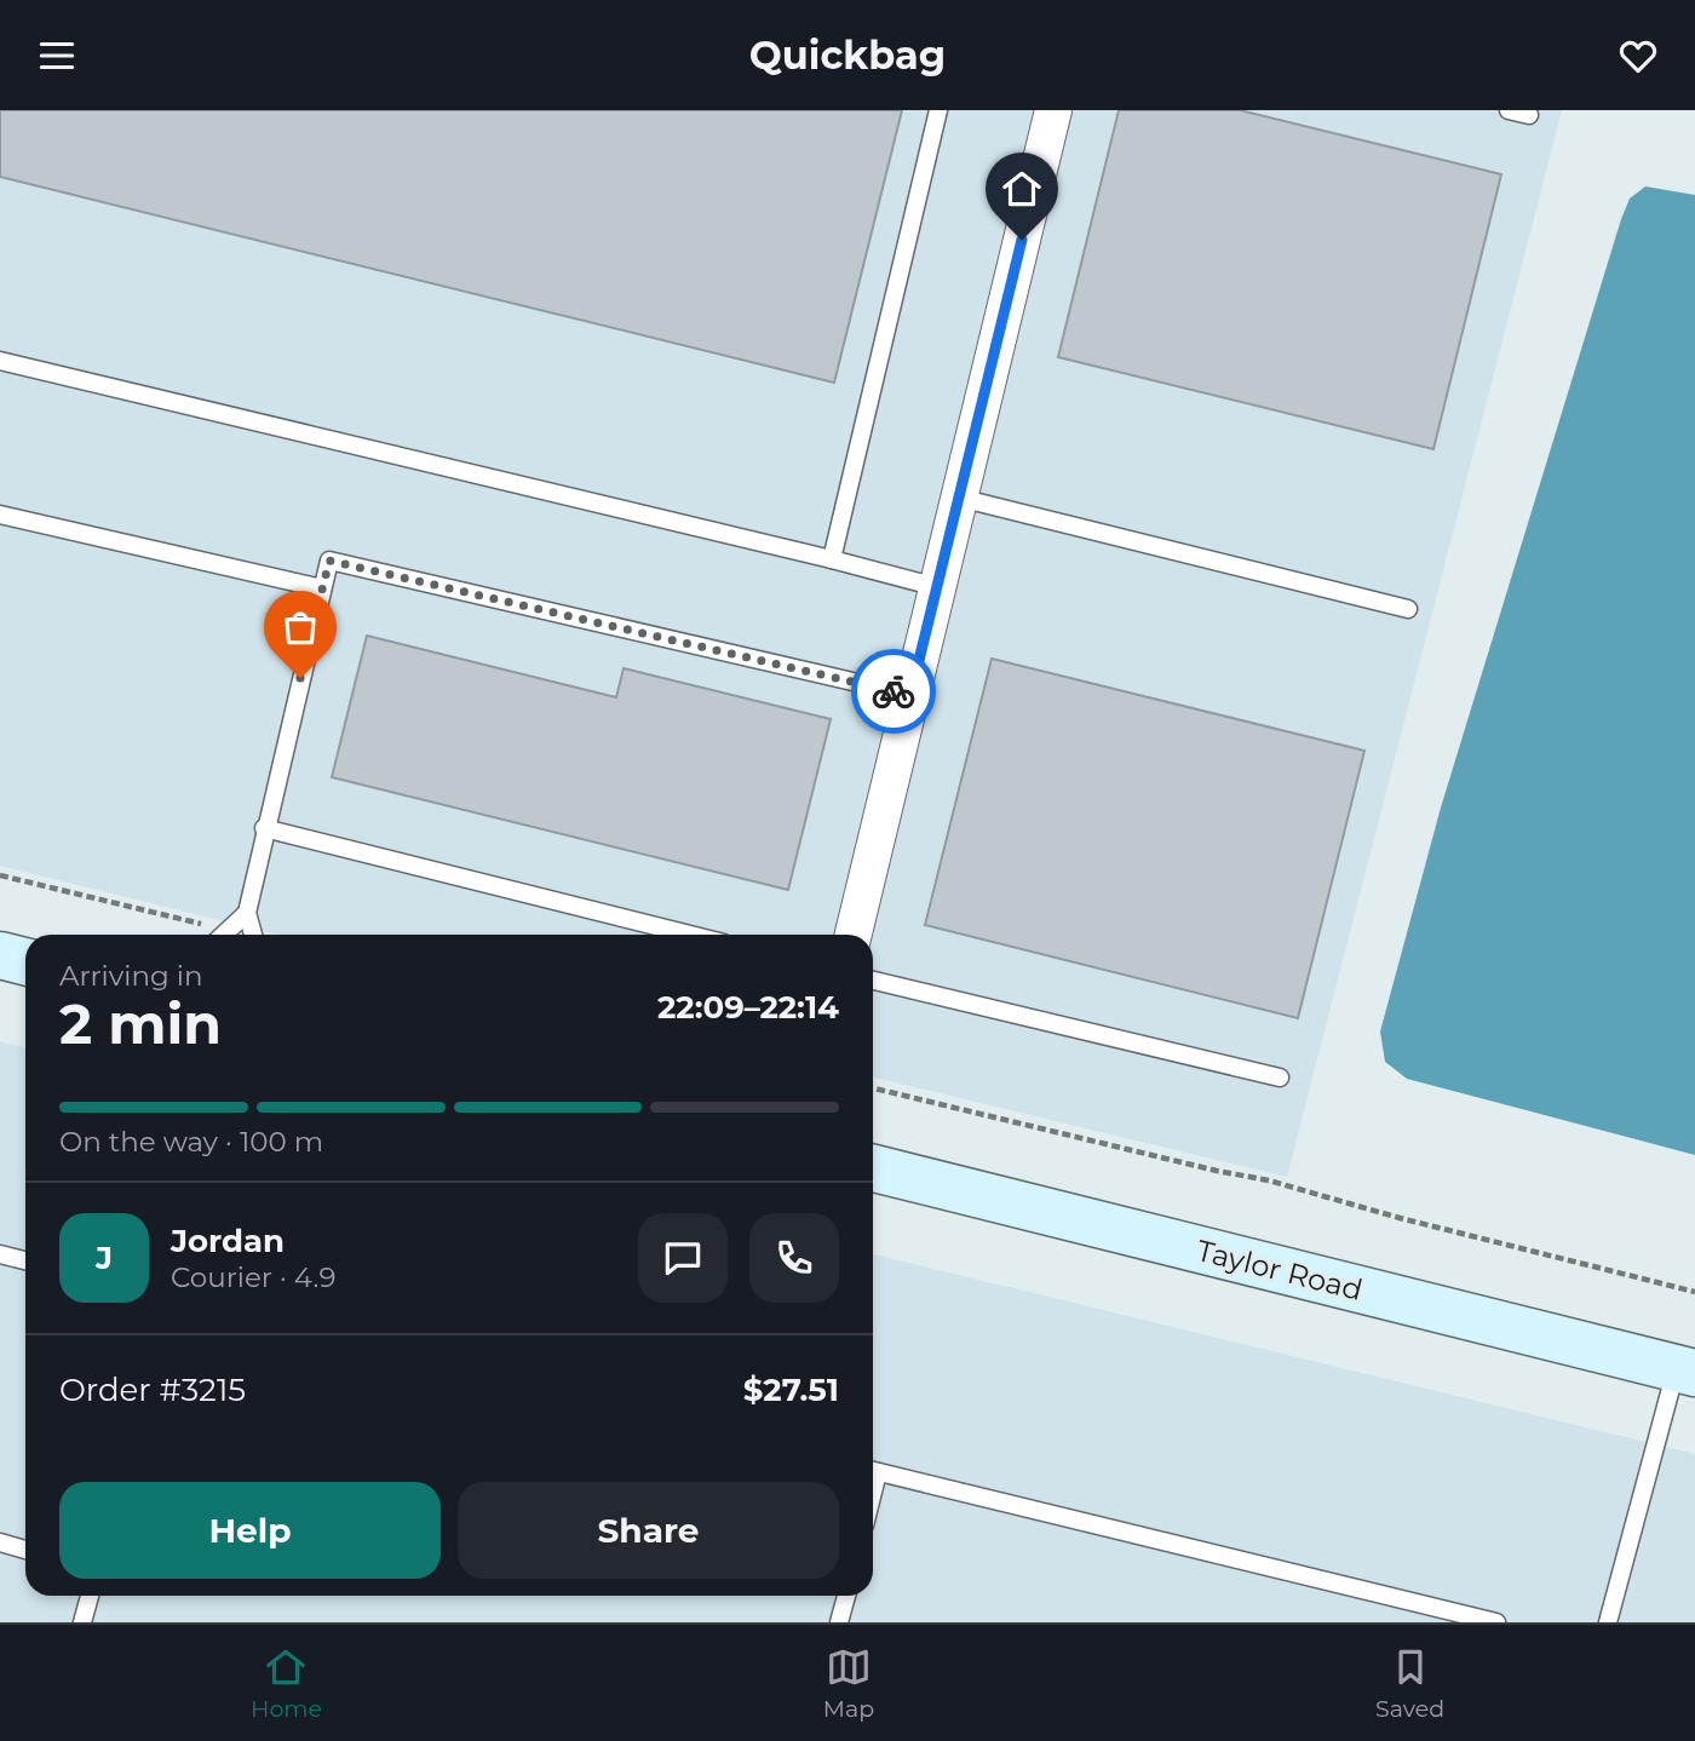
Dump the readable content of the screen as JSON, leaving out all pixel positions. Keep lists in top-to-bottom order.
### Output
{
  "streets": {
    "main road": ["Taylor Road"]
  },
  "page": {
    "header": "Quickbag",
    "heading": ["2 min", "Arriving in", "22:09–22:14"],
    "panel": [
      "Jordan",
      "Courier · 4.9",
      "Order #3215",
      "$27.51"
    ],
    "bar": "On the way · 100 m",
    "round": "J",
    "buttons": ["Help", "Share"],
    "tabs": ["Home", "Map", "Saved"]
  }
}
